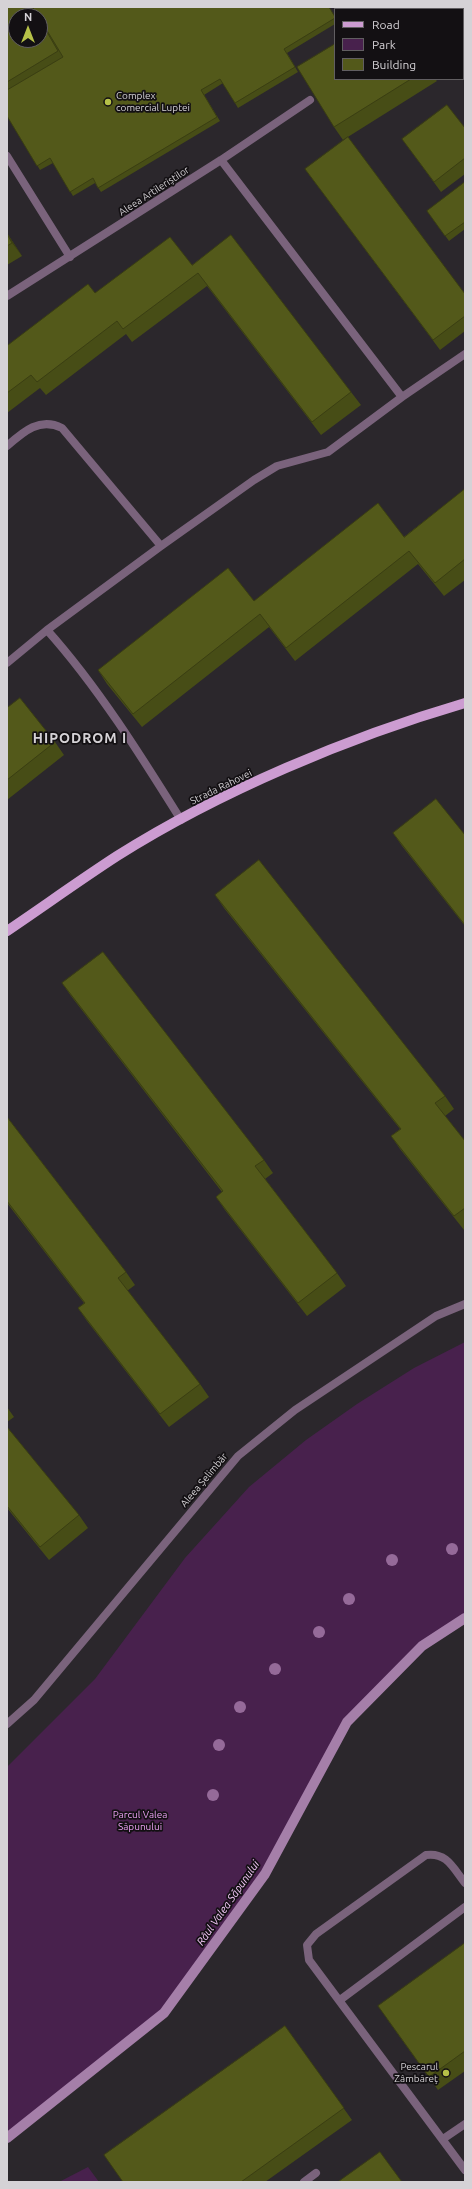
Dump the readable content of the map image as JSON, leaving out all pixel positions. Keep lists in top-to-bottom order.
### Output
{
  "streets": {
    "main road": ["Strada Rahovei"],
    "street": ["Aleea Artileriștilor", "Aleea Șelimbăr"]
  },
  "districts": ["HIPODROM I"],
  "water": ["Râul Valea Săpunului"],
  "parks": ["Parcul Valea Săpunului"],
  "places": ["Complex comercial Luptei", "Pescarul Zâmbăreț"],
  "legend": ["Road", "Park", "Building"],
  "north": "top"
}
